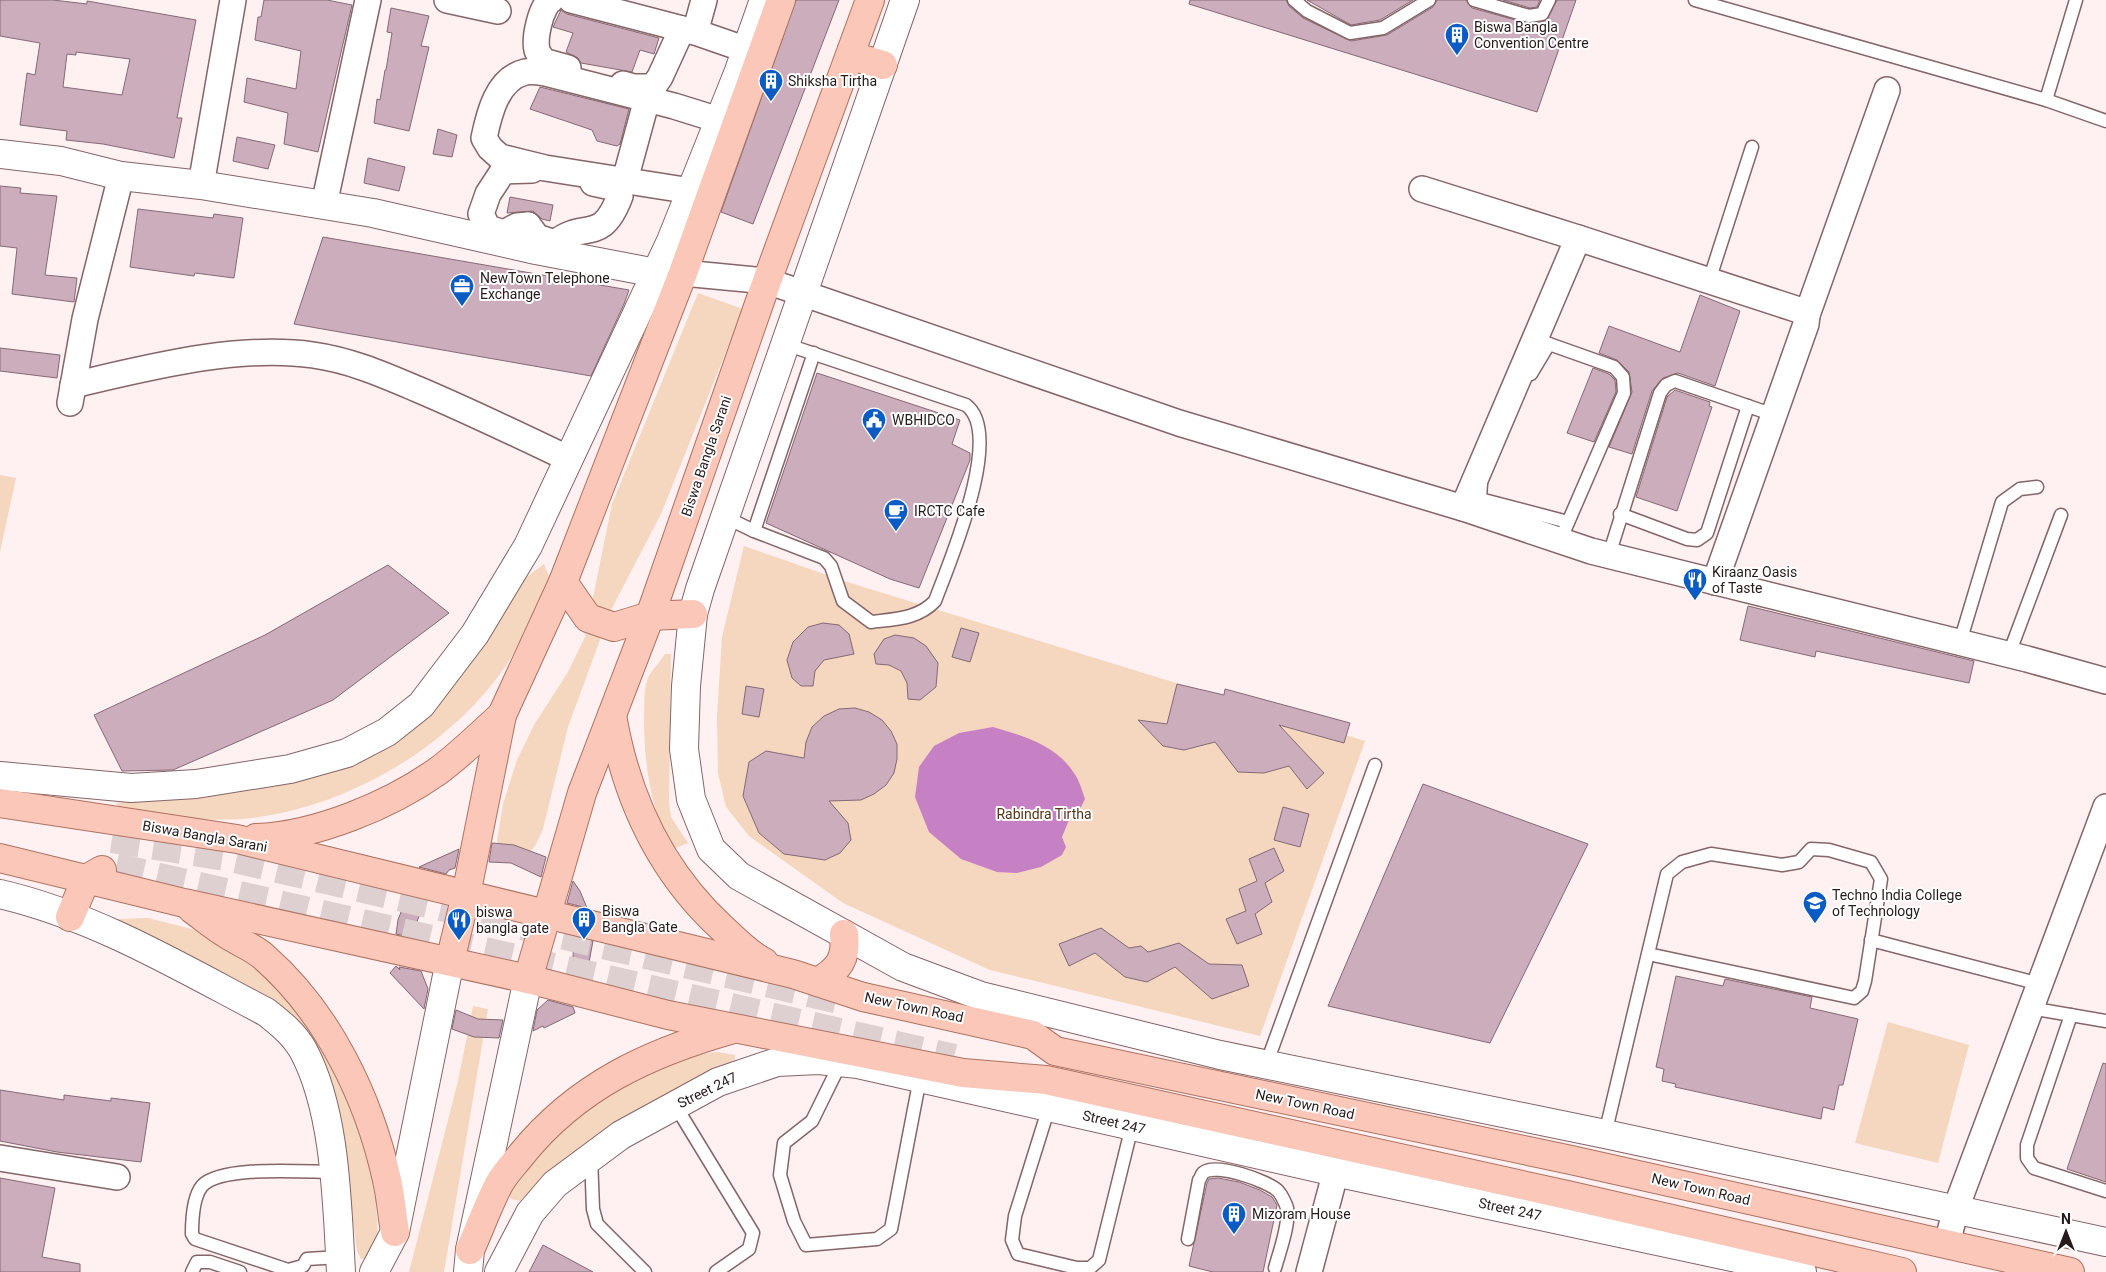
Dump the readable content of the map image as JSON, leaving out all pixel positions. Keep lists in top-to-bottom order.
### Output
{
  "streets": {
    "main road": ["Biswa Bangla Sarani", "New Town Road"],
    "street": ["Street 247"]
  },
  "crossings": [
    ["Biswa Bangla Sarani", "New Town Road"]
  ],
  "parks": ["Rabindra Tirtha"],
  "places": {
    "building": [
      "Biswa Bangla Convention Centre",
      "Shiksha Tirtha",
      "Biswa Bangla Gate",
      "Mizoram House"
    ],
    "office": ["NewTown Telephone Exchange"],
    "public building": ["WBHIDCO"],
    "cafe": ["IRCTC Cafe"],
    "restaurant": ["Kiraanz Oasis of Taste", "biswa bangla gate"],
    "school or university": ["Techno India College of Technology"]
  },
  "north": "top"
}
